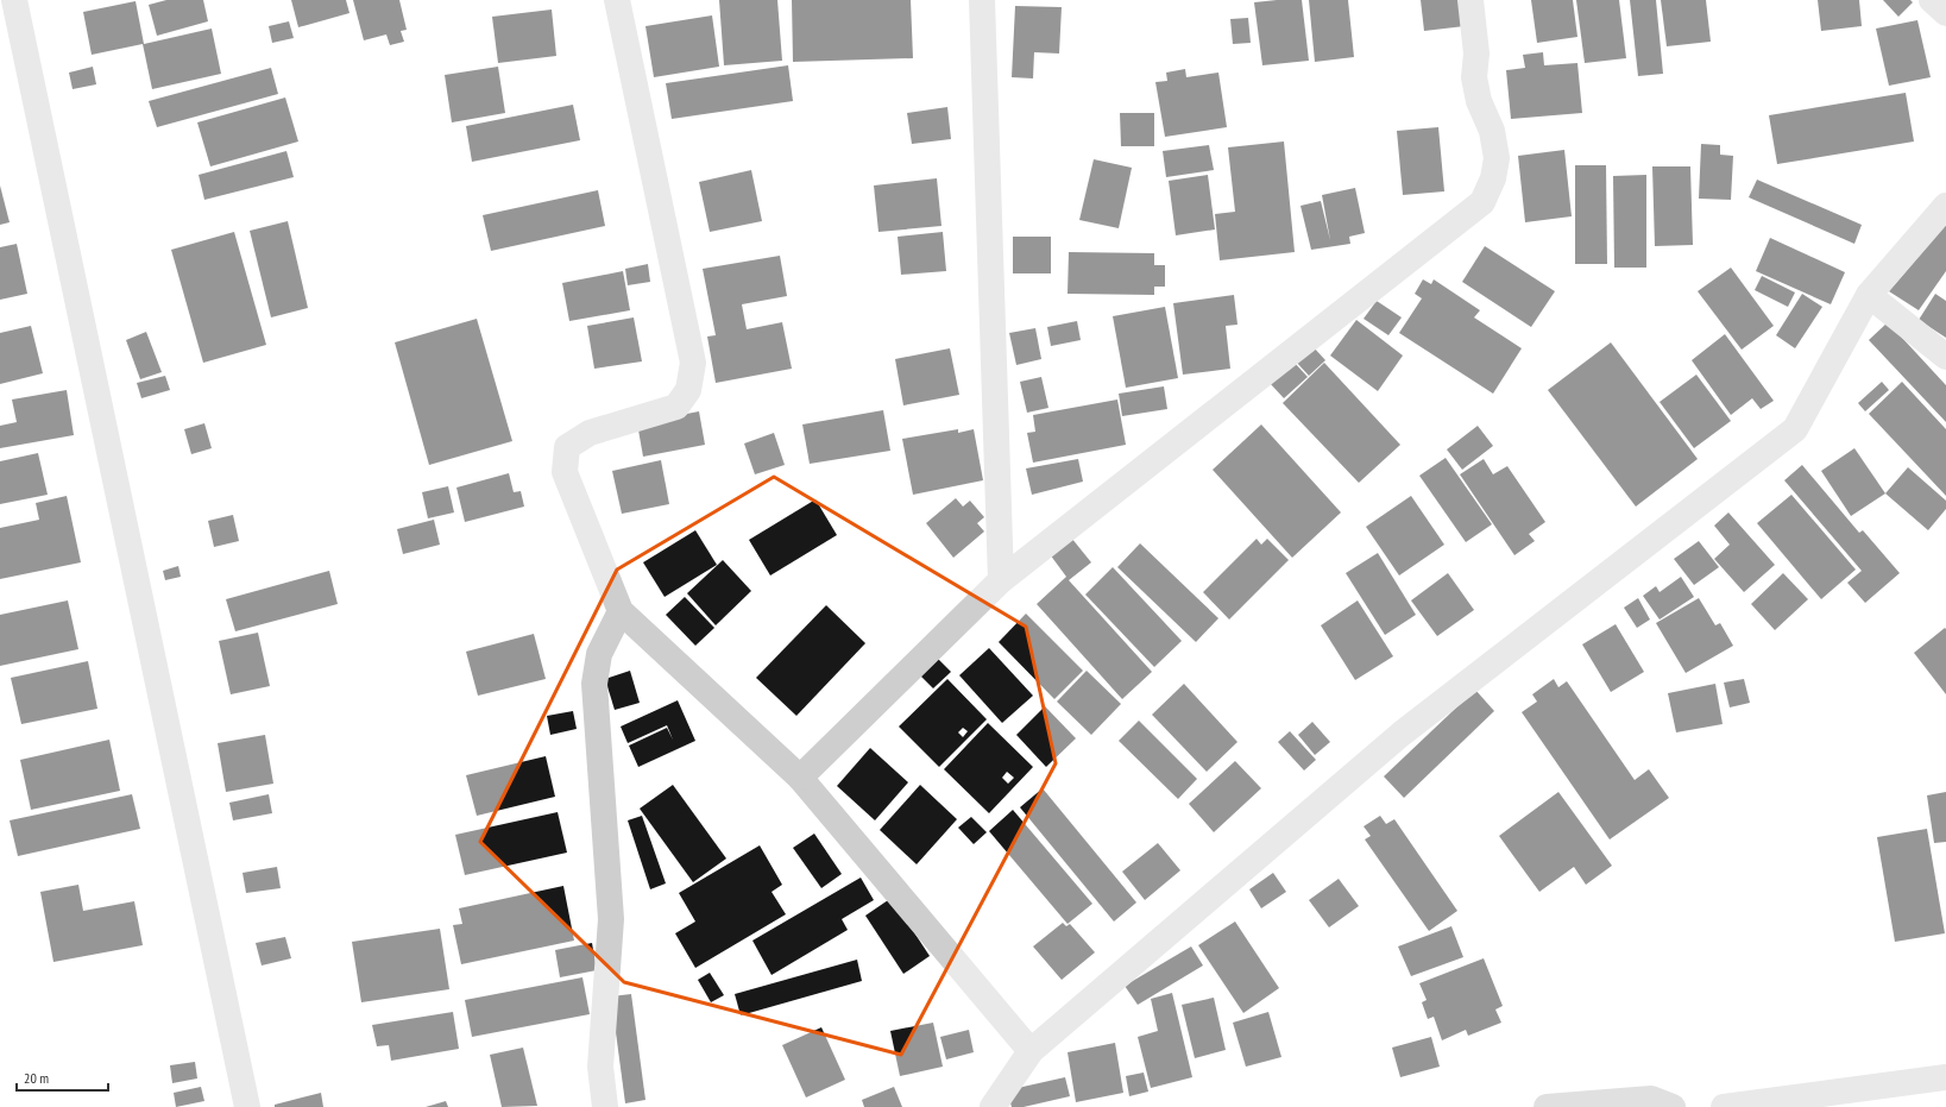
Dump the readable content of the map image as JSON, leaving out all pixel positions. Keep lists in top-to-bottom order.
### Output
{
  "scale_bar": "20 m"
}
